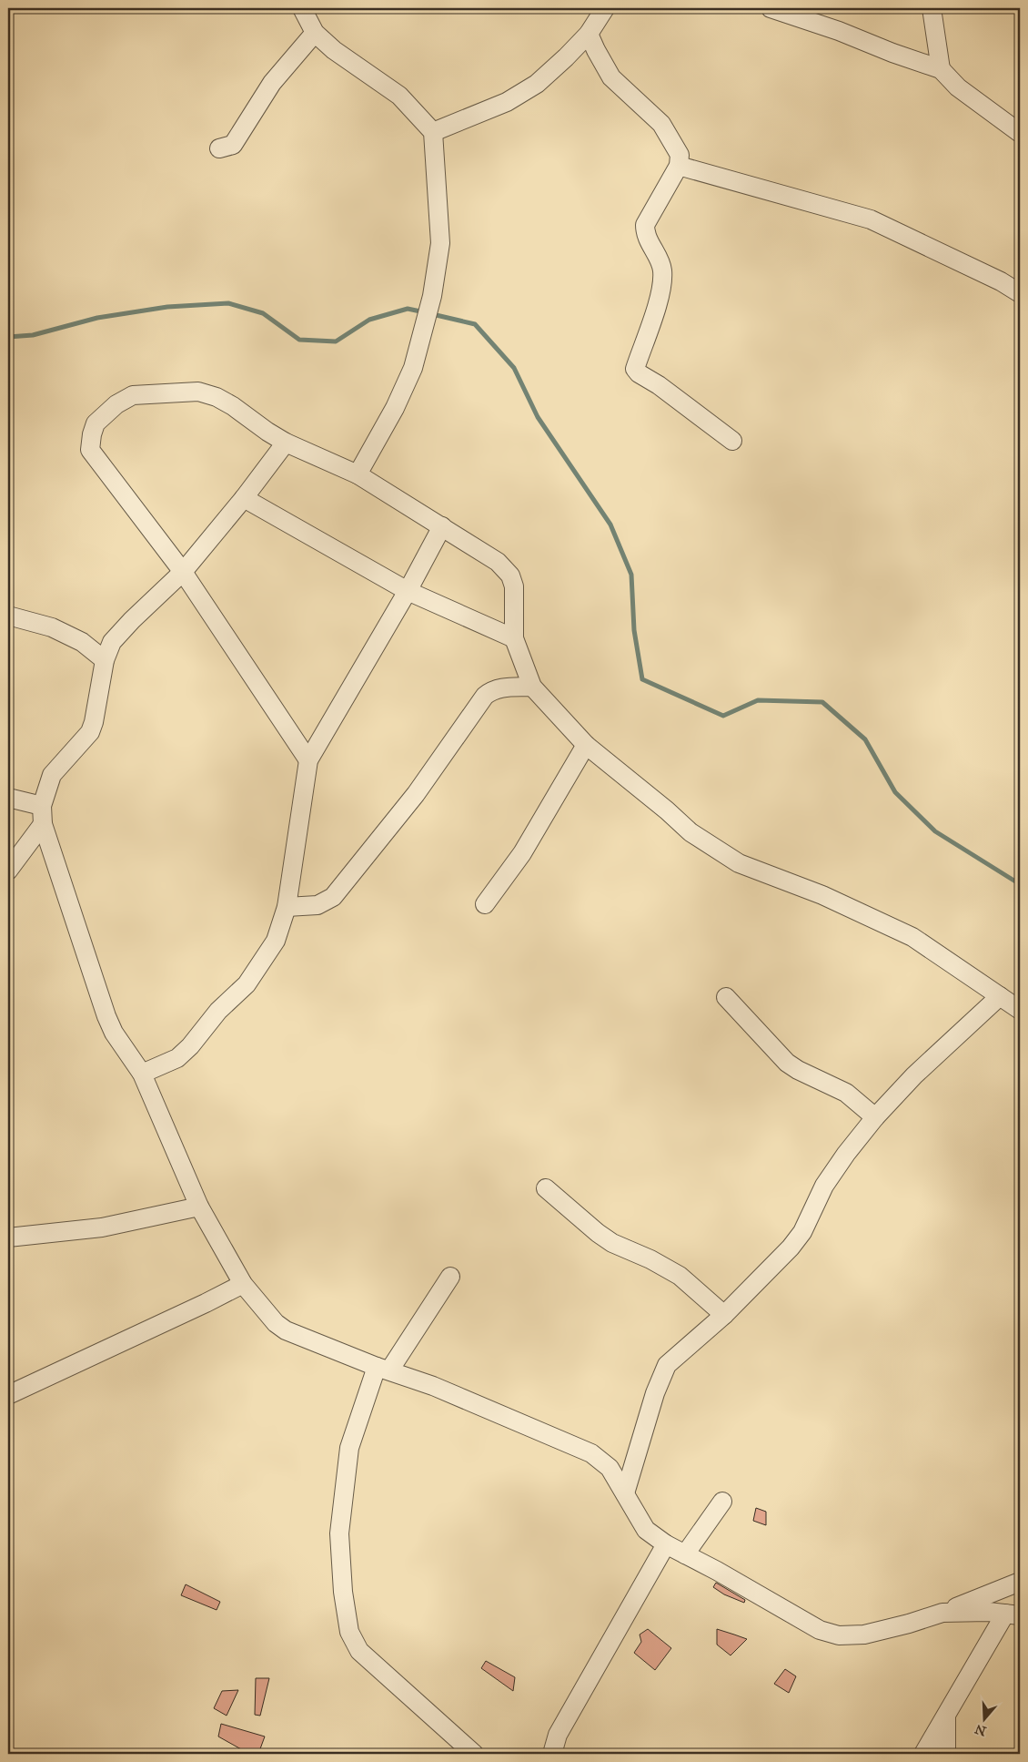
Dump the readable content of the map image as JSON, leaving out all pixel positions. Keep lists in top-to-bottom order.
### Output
{
  "north": "bottom"
}
